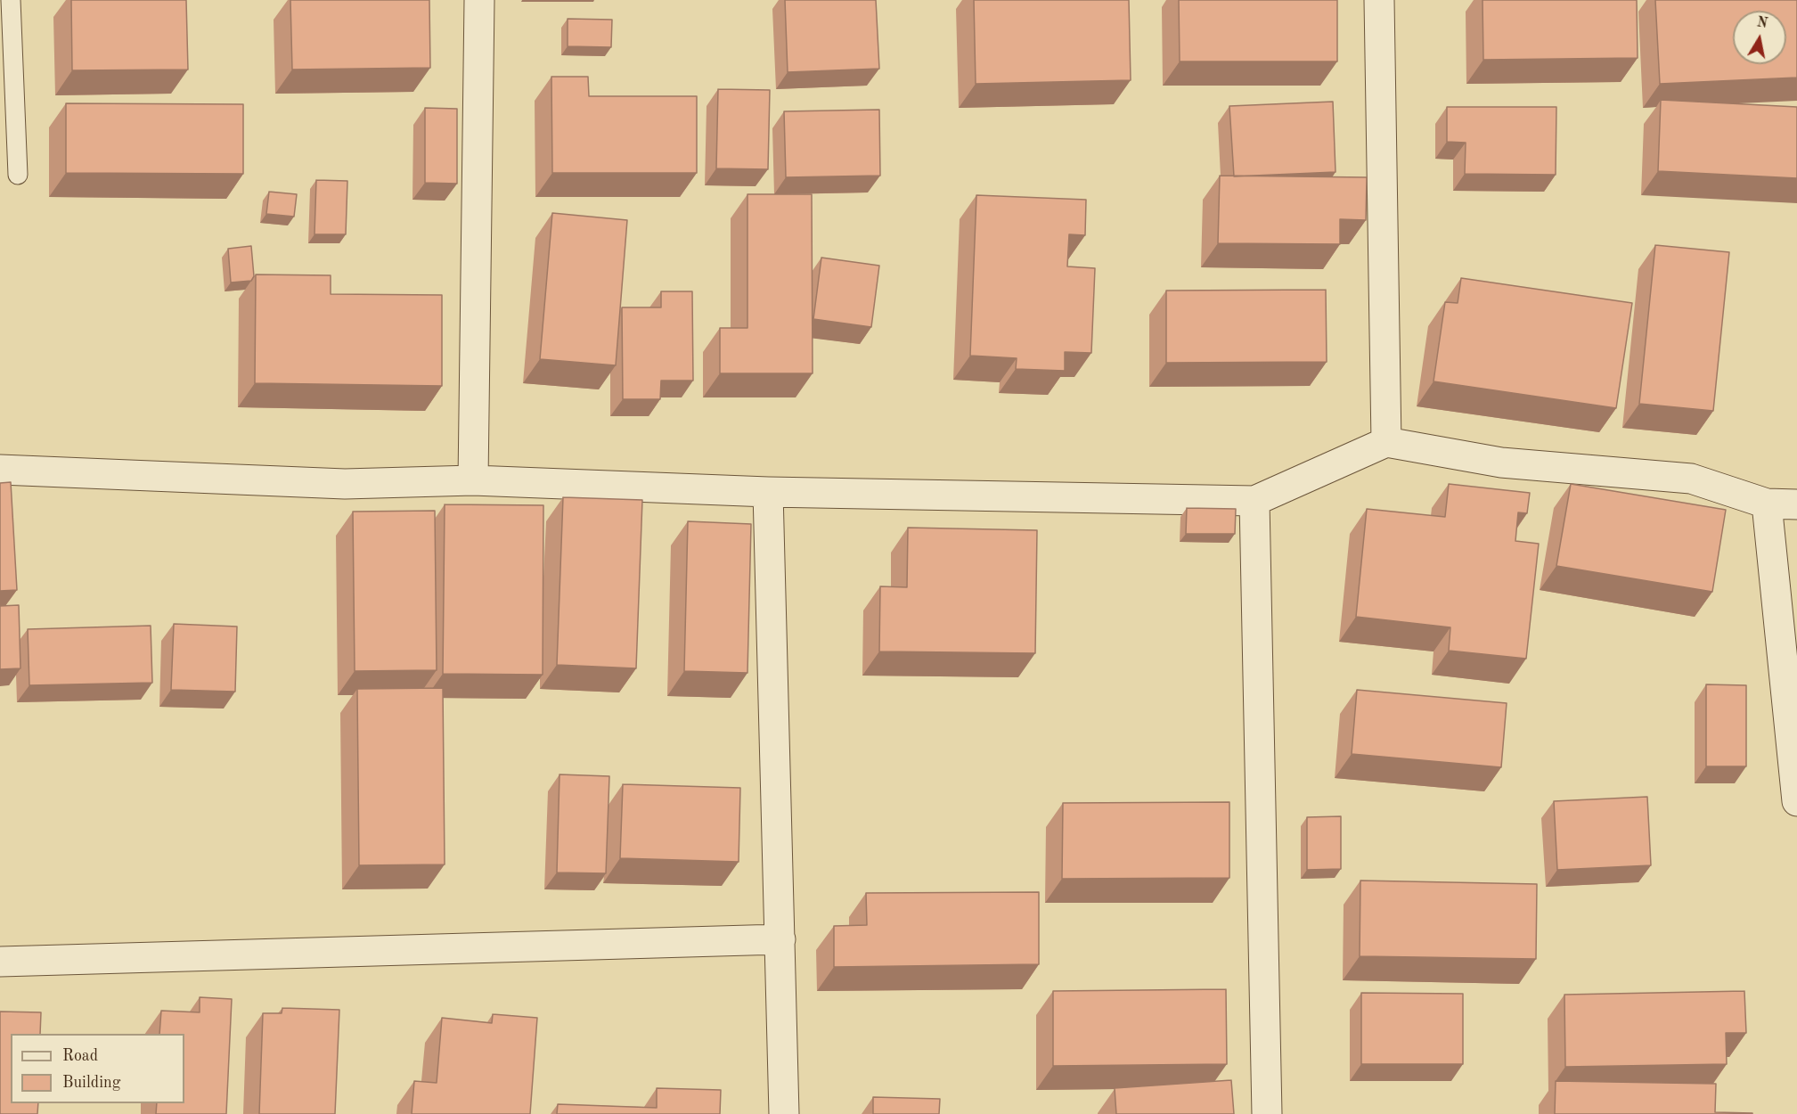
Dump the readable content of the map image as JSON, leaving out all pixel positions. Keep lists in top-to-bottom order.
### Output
{
  "legend": ["Road", "Building"],
  "north": "top"
}
